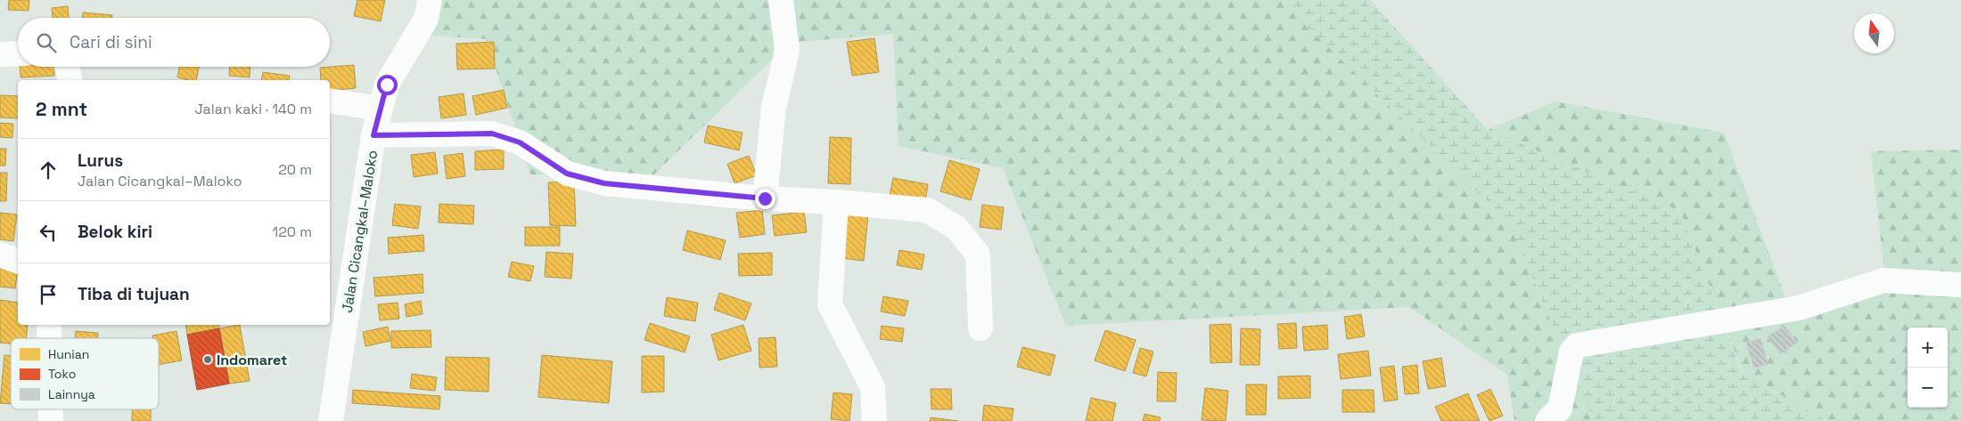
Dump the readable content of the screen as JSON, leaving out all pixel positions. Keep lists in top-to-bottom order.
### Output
{
  "streets": {
    "street": ["Jalan Cicangkal–Maloko"]
  },
  "places": ["Indomaret"],
  "legend": ["Hunian", "Toko", "Lainnya"],
  "north": "top",
  "page": {
    "search": "Cari di sini",
    "heading": ["2 mnt", "Jalan kaki · 140 m"],
    "list": [
      ["Lurus", "Jalan Cicangkal–Maloko", "20 m"],
      ["Belok kiri", "120 m"],
      "Tiba di tujuan"
    ],
    "map_buttons": ["+", "−"]
  }
}
